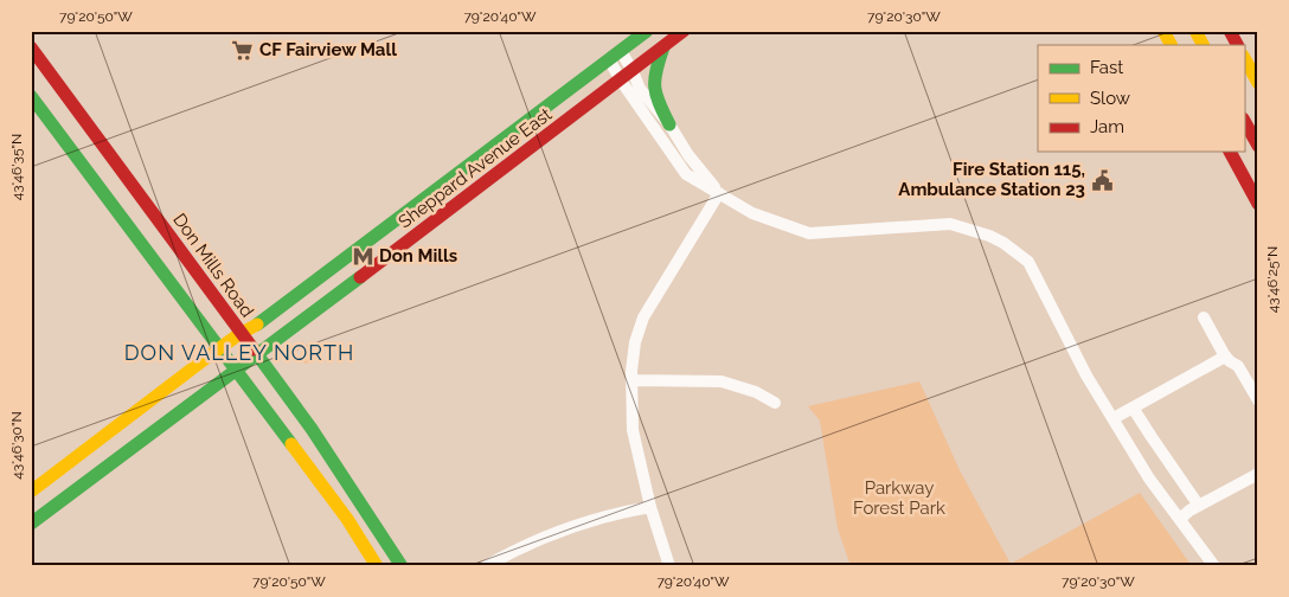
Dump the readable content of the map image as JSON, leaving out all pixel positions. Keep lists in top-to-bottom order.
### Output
{
  "streets": {
    "main road": ["Sheppard Avenue East", "Don Mills Road"]
  },
  "crossings": [
    ["Sheppard Avenue East", "Don Mills Road"]
  ],
  "districts": ["DON VALLEY NORTH"],
  "parks": ["Parkway Forest Park"],
  "places": {
    "supermarket": ["CF Fairview Mall"],
    "public building": ["Fire Station 115, Ambulance Station 23"],
    "metro station": ["Don Mills"]
  },
  "legend": ["Fast", "Slow", "Jam"],
  "coordinates": [
    "79°20'50\"W",
    "79°20'40\"W",
    "79°20'30\"W",
    "43°46'35\"N",
    "43°46'25\"N",
    "43°46'30\"N"
  ]
}
